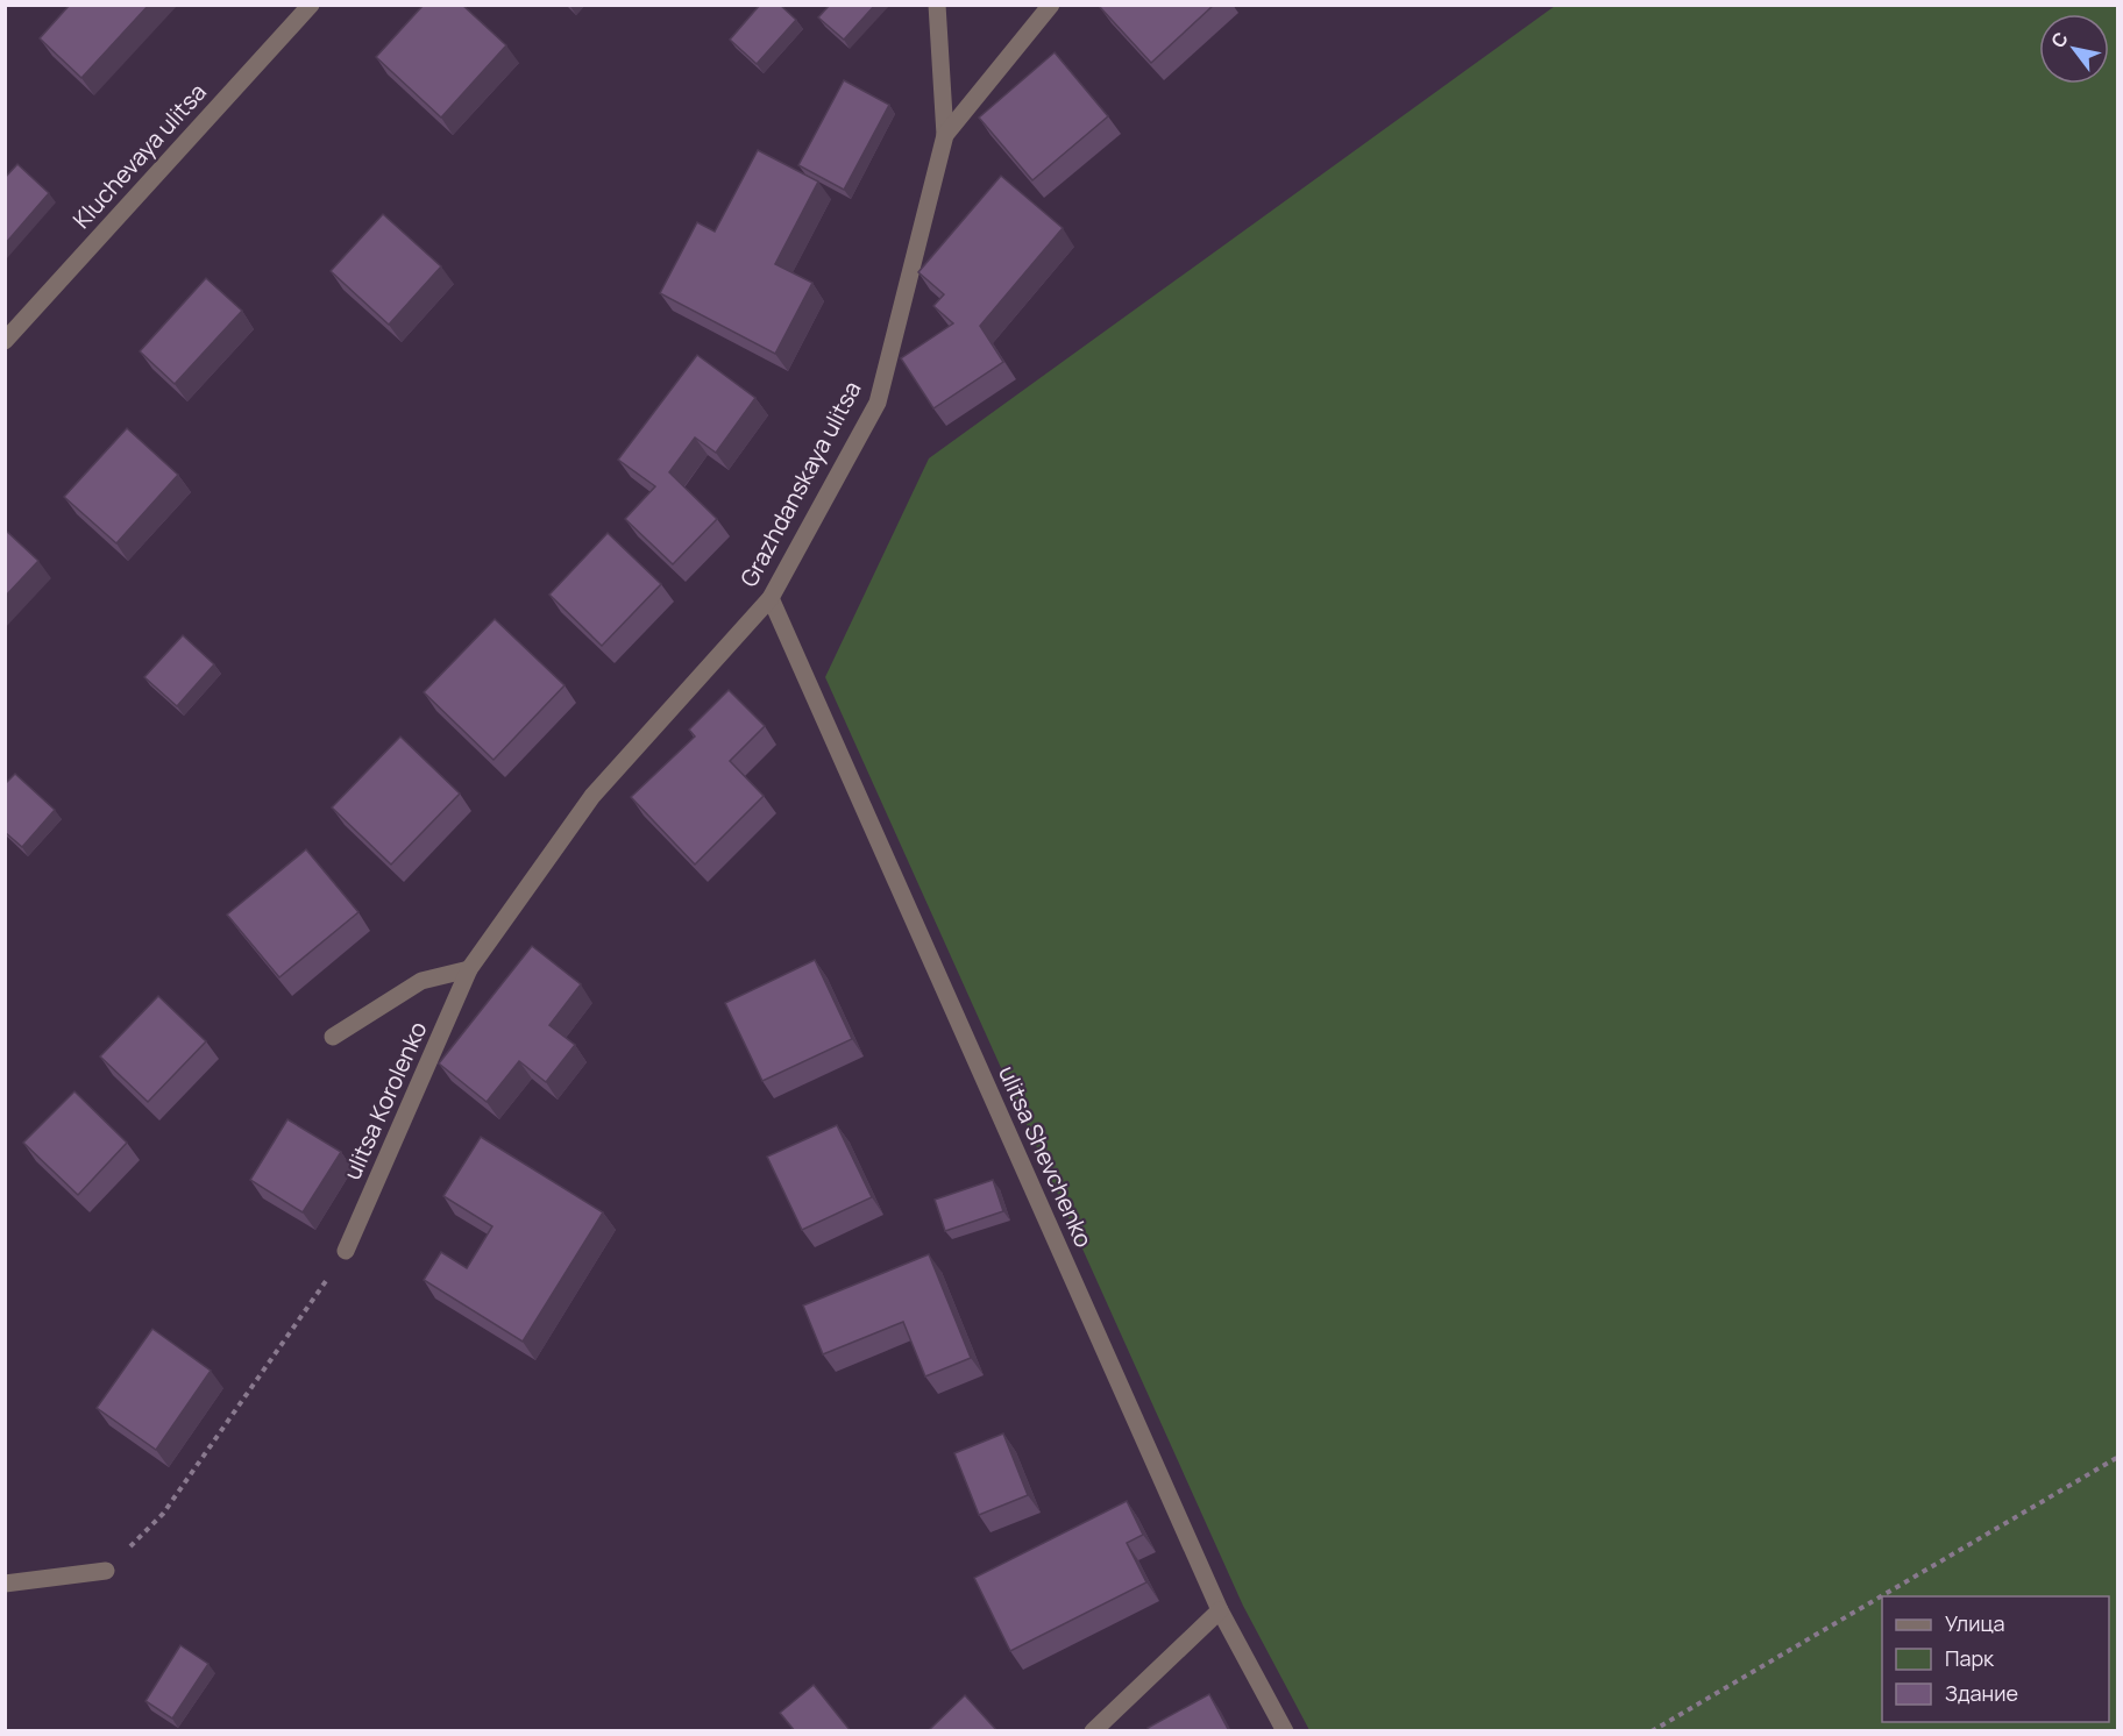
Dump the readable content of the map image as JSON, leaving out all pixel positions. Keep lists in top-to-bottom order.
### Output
{
  "streets": {
    "street": [
      "Kluchevaya ulitsa",
      "Grazhdanskaya ulitsa",
      "ulitsa Korolenko",
      "ulitsa Shevchenko"
    ]
  },
  "crossings": [
    ["Grazhdanskaya ulitsa", "ulitsa Korolenko"],
    ["Grazhdanskaya ulitsa", "ulitsa Shevchenko"]
  ],
  "legend": ["Улица", "Парк", "Здание"],
  "north": "top left"
}
